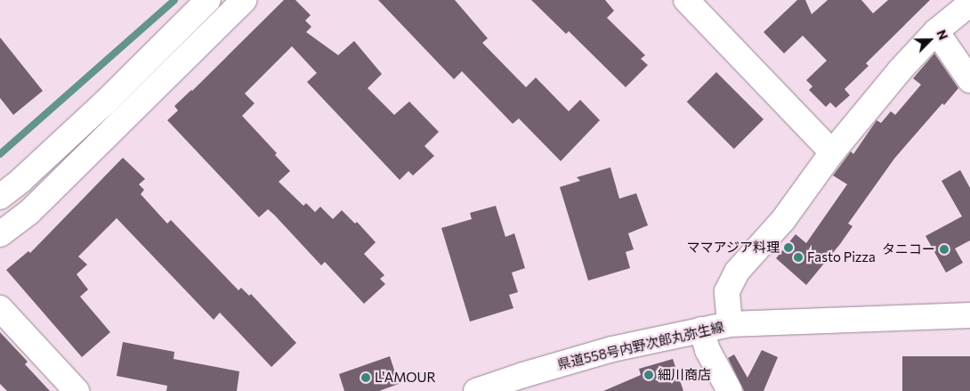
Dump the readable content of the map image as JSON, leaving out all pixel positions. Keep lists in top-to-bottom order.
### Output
{
  "streets": {
    "street": ["県道558号内野次郎丸弥生線"]
  },
  "places": [
    "ママアジア料理",
    "タニコー",
    "Fasto Pizza",
    "細川商店",
    "L'AMOUR"
  ],
  "north": "top right"
}
